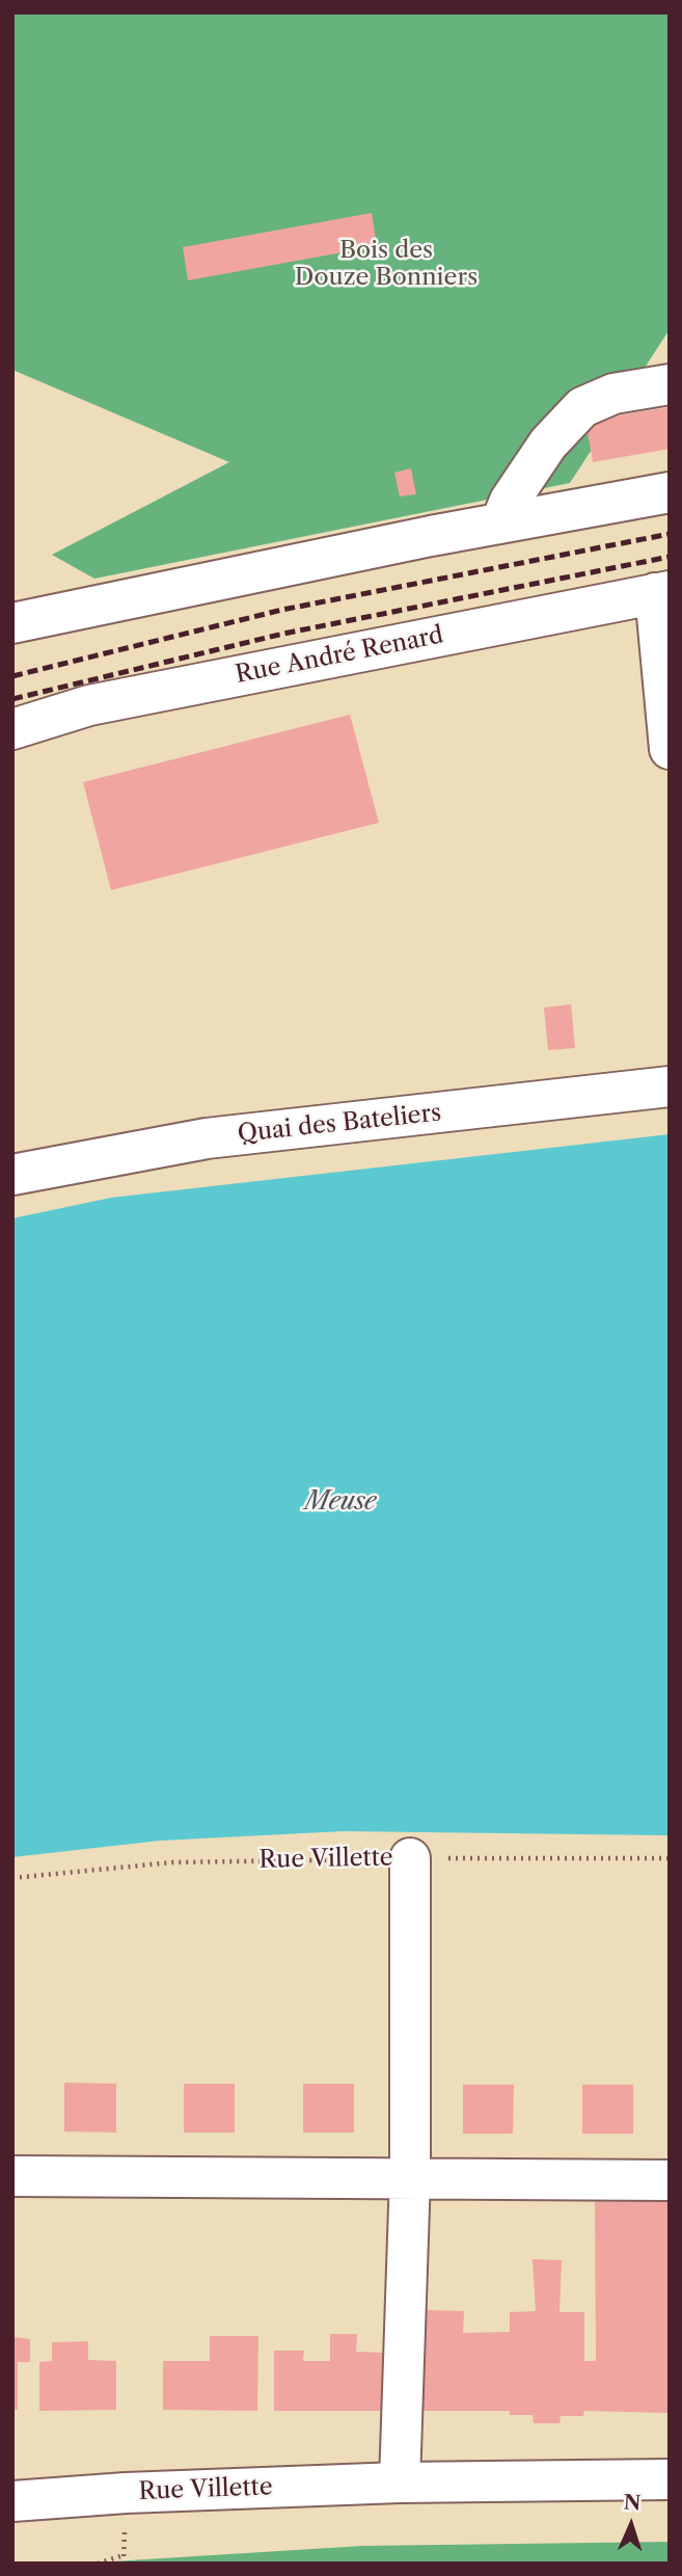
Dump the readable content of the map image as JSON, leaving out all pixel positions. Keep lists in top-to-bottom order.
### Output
{
  "streets": {
    "street": ["Rue André Renard", "Quai des Bateliers", "Rue Villette"]
  },
  "water": ["Meuse"],
  "parks": ["Bois des Douze Bonniers"],
  "north": "top"
}
